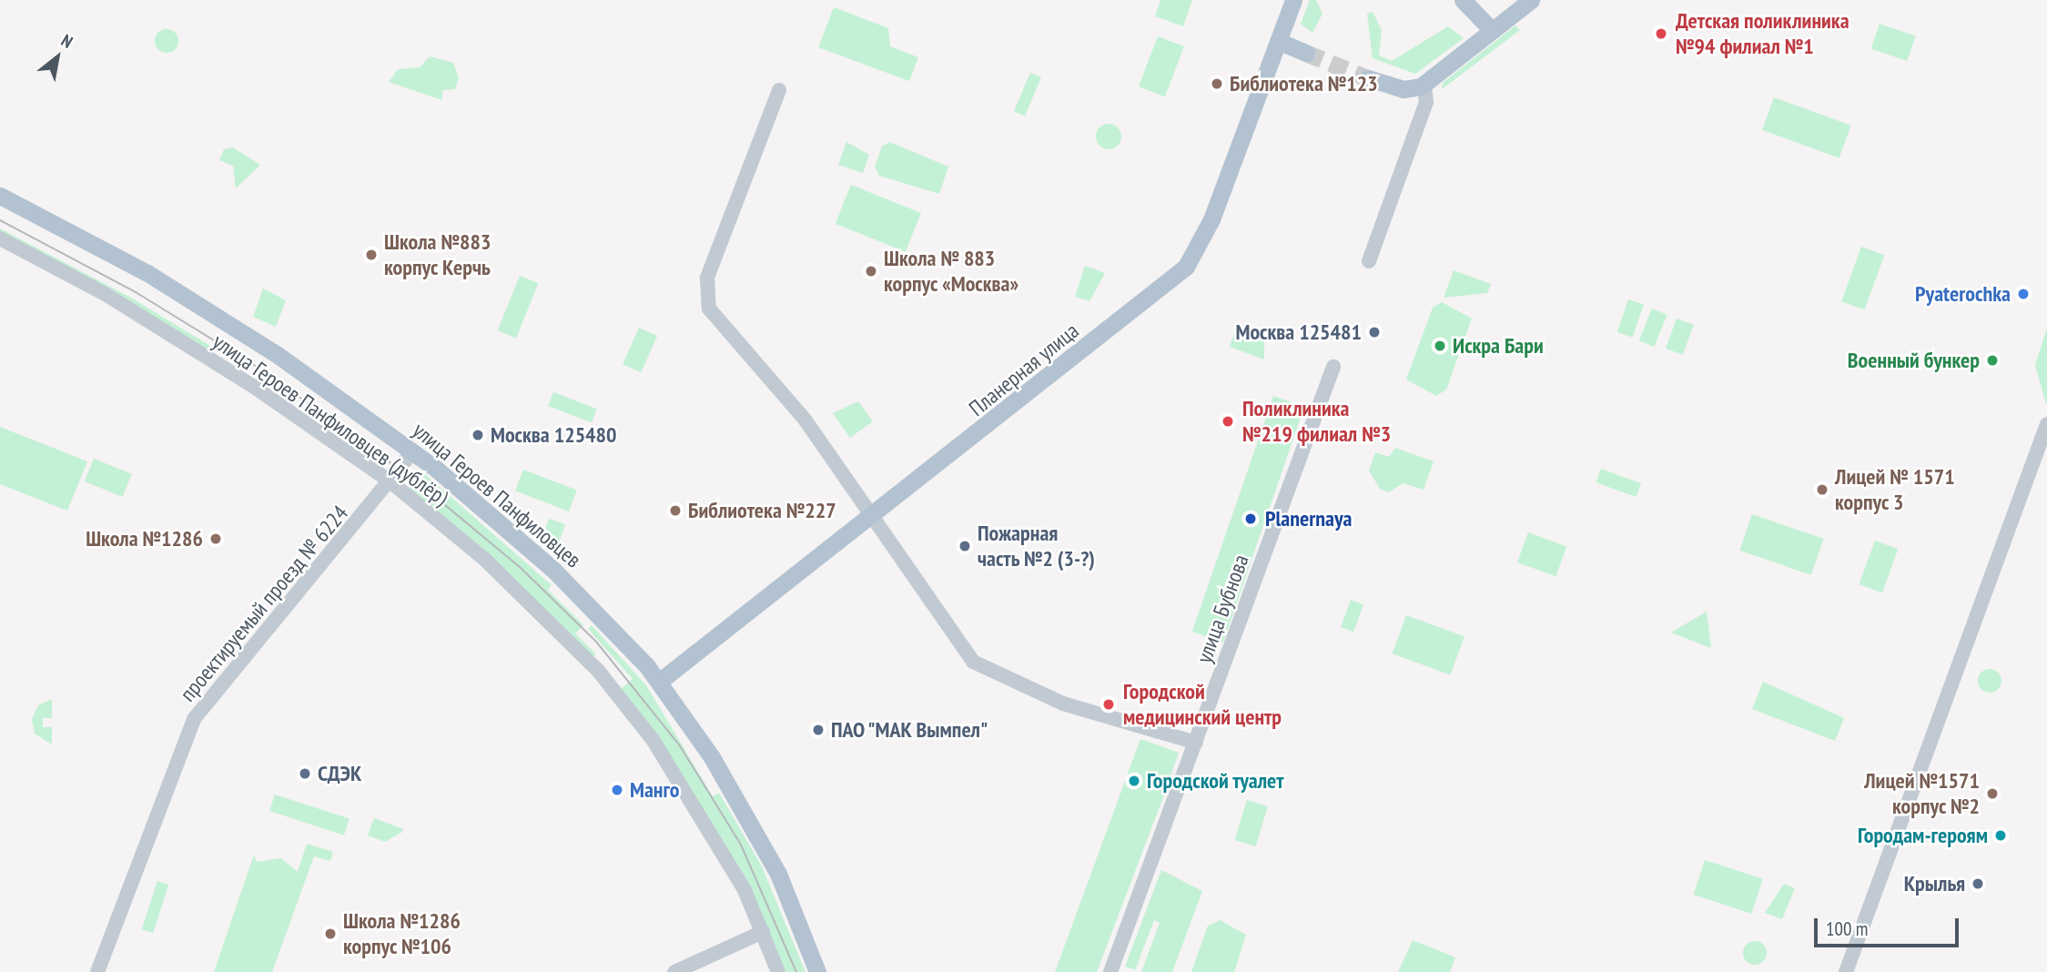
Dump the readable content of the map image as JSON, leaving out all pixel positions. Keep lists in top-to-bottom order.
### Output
{
  "streets": {
    "main road": ["Планерная улица", "улица Героев Панфиловцев"],
    "street": ["улица Героев Панфиловцев (дублёр)", "проектируемый проезд № 6224", "улица Бубнова"]
  },
  "crossings": [
    ["Планерная улица", "улица Героев Панфиловцев"],
    ["улица Героев Панфиловцев (дублёр)", "проектируемый проезд № 6224"],
    ["улица Героев Панфиловцев", "проектируемый проезд № 6224"]
  ],
  "places": [
    "Детская поликлиника №94 филиал №1",
    "Библиотека №123",
    "Школа №883 корпус Керчь",
    "Школа № 883 корпус «Москва»",
    "Pyaterochka",
    "Москва 125481",
    "Искра Бари",
    "Военный бункер",
    "Поликлиника №219 филиал №3",
    "Москва 125480",
    "Лицей № 1571 корпус 3",
    "Библиотека №227",
    "Planernaya",
    "Школа №1286",
    "Пожарная часть №2 (3-?)",
    "Городской медицинский центр",
    "ПАО \"МАК Вымпел\"",
    "СДЭК",
    "Городской туалет",
    "Манго",
    "Лицей №1571 корпус №2",
    "Городам-героям",
    "Крылья",
    "Школа №1286 корпус №106"
  ],
  "scale_bar": "100 m",
  "north": "top right"
}
